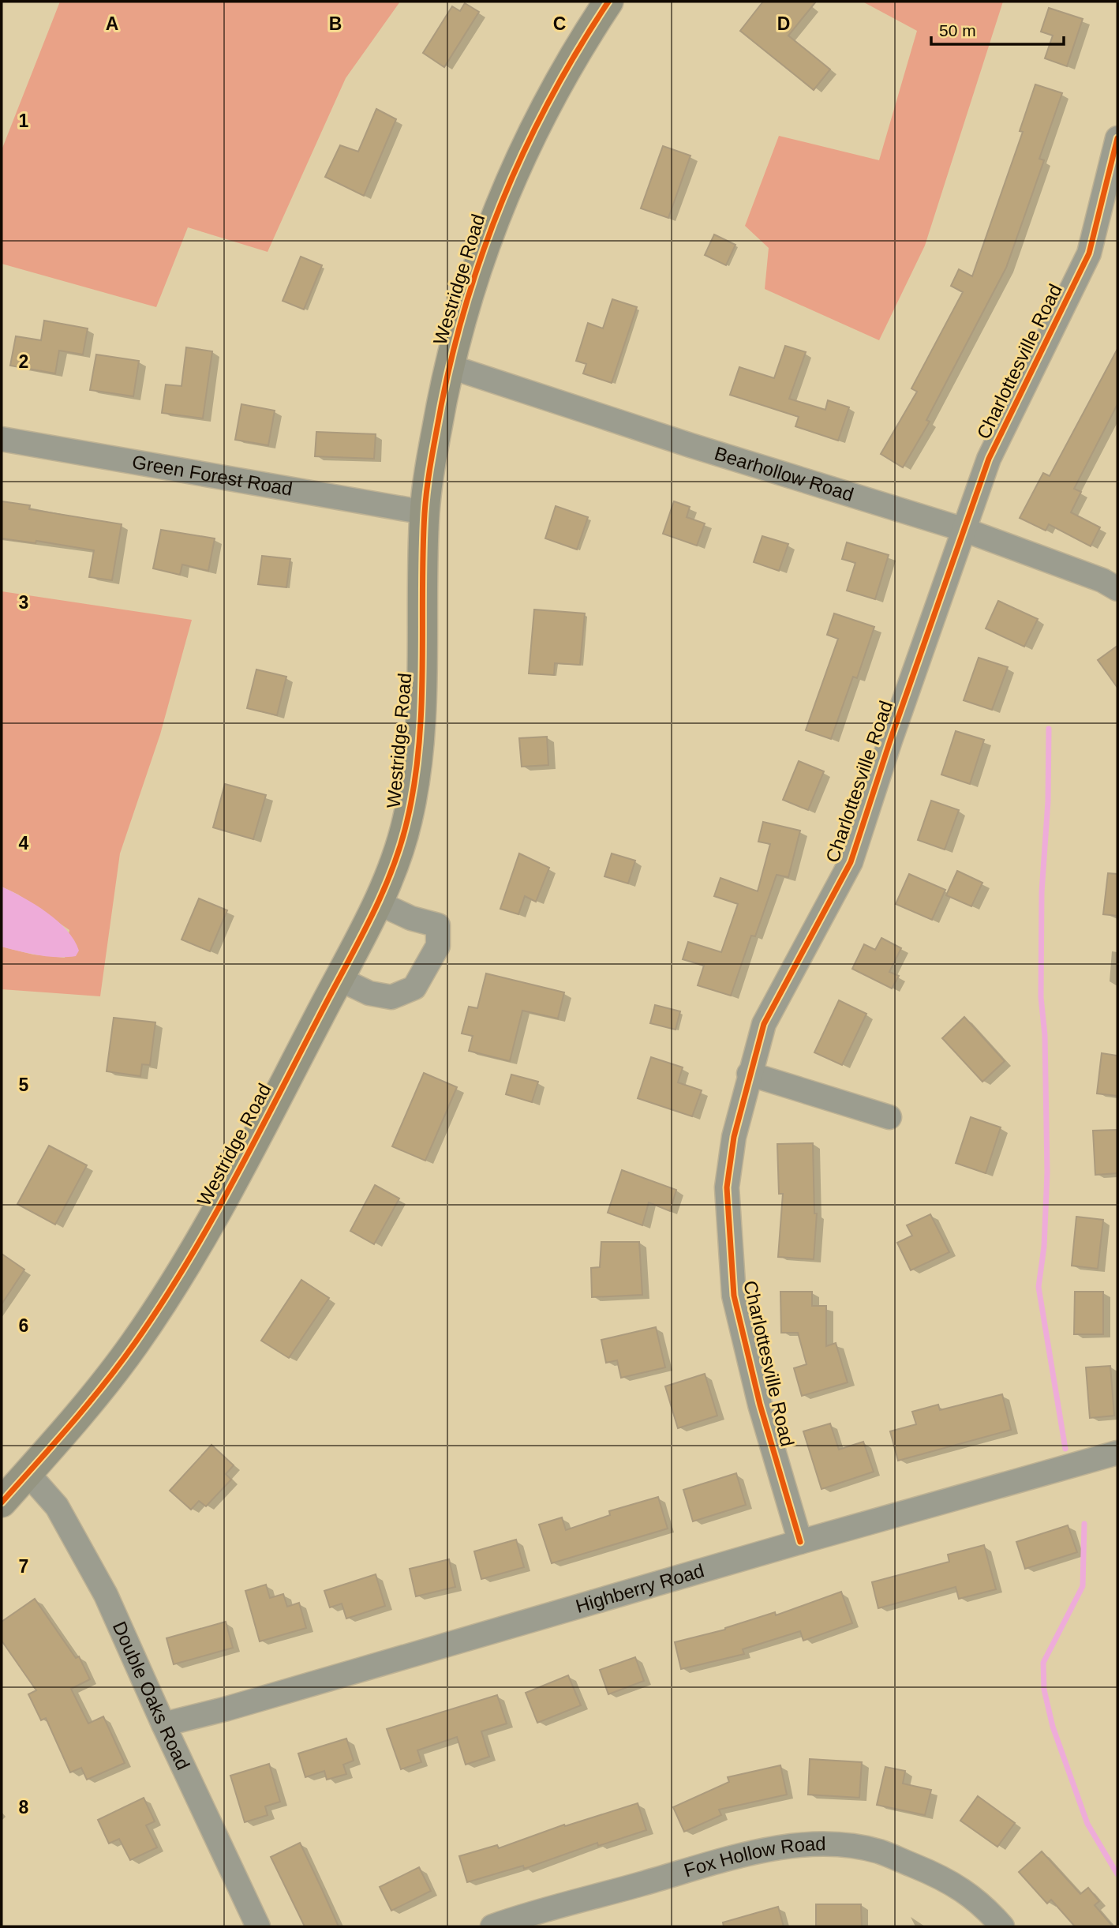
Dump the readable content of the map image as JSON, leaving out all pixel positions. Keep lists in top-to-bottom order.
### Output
{
  "streets": {
    "main road": ["Westridge Road"],
    "street": [
      "Charlottesville Road",
      "Bearhollow Road",
      "Green Forest Road",
      "Highberry Road",
      "Double Oaks Road",
      "Fox Hollow Road"
    ]
  },
  "crossings": [
    ["Westridge Road", "Bearhollow Road"],
    ["Westridge Road", "Green Forest Road"],
    ["Westridge Road", "Double Oaks Road"],
    ["Charlottesville Road", "Bearhollow Road"],
    ["Charlottesville Road", "Highberry Road"],
    ["Highberry Road", "Double Oaks Road"]
  ],
  "scale_bar": "50 m",
  "grid": {
    "columns": [
      "A",
      "B",
      "C",
      "D"
    ],
    "rows": [
      "1",
      "2",
      "3",
      "4",
      "5",
      "6",
      "7",
      "8"
    ]
  }
}
